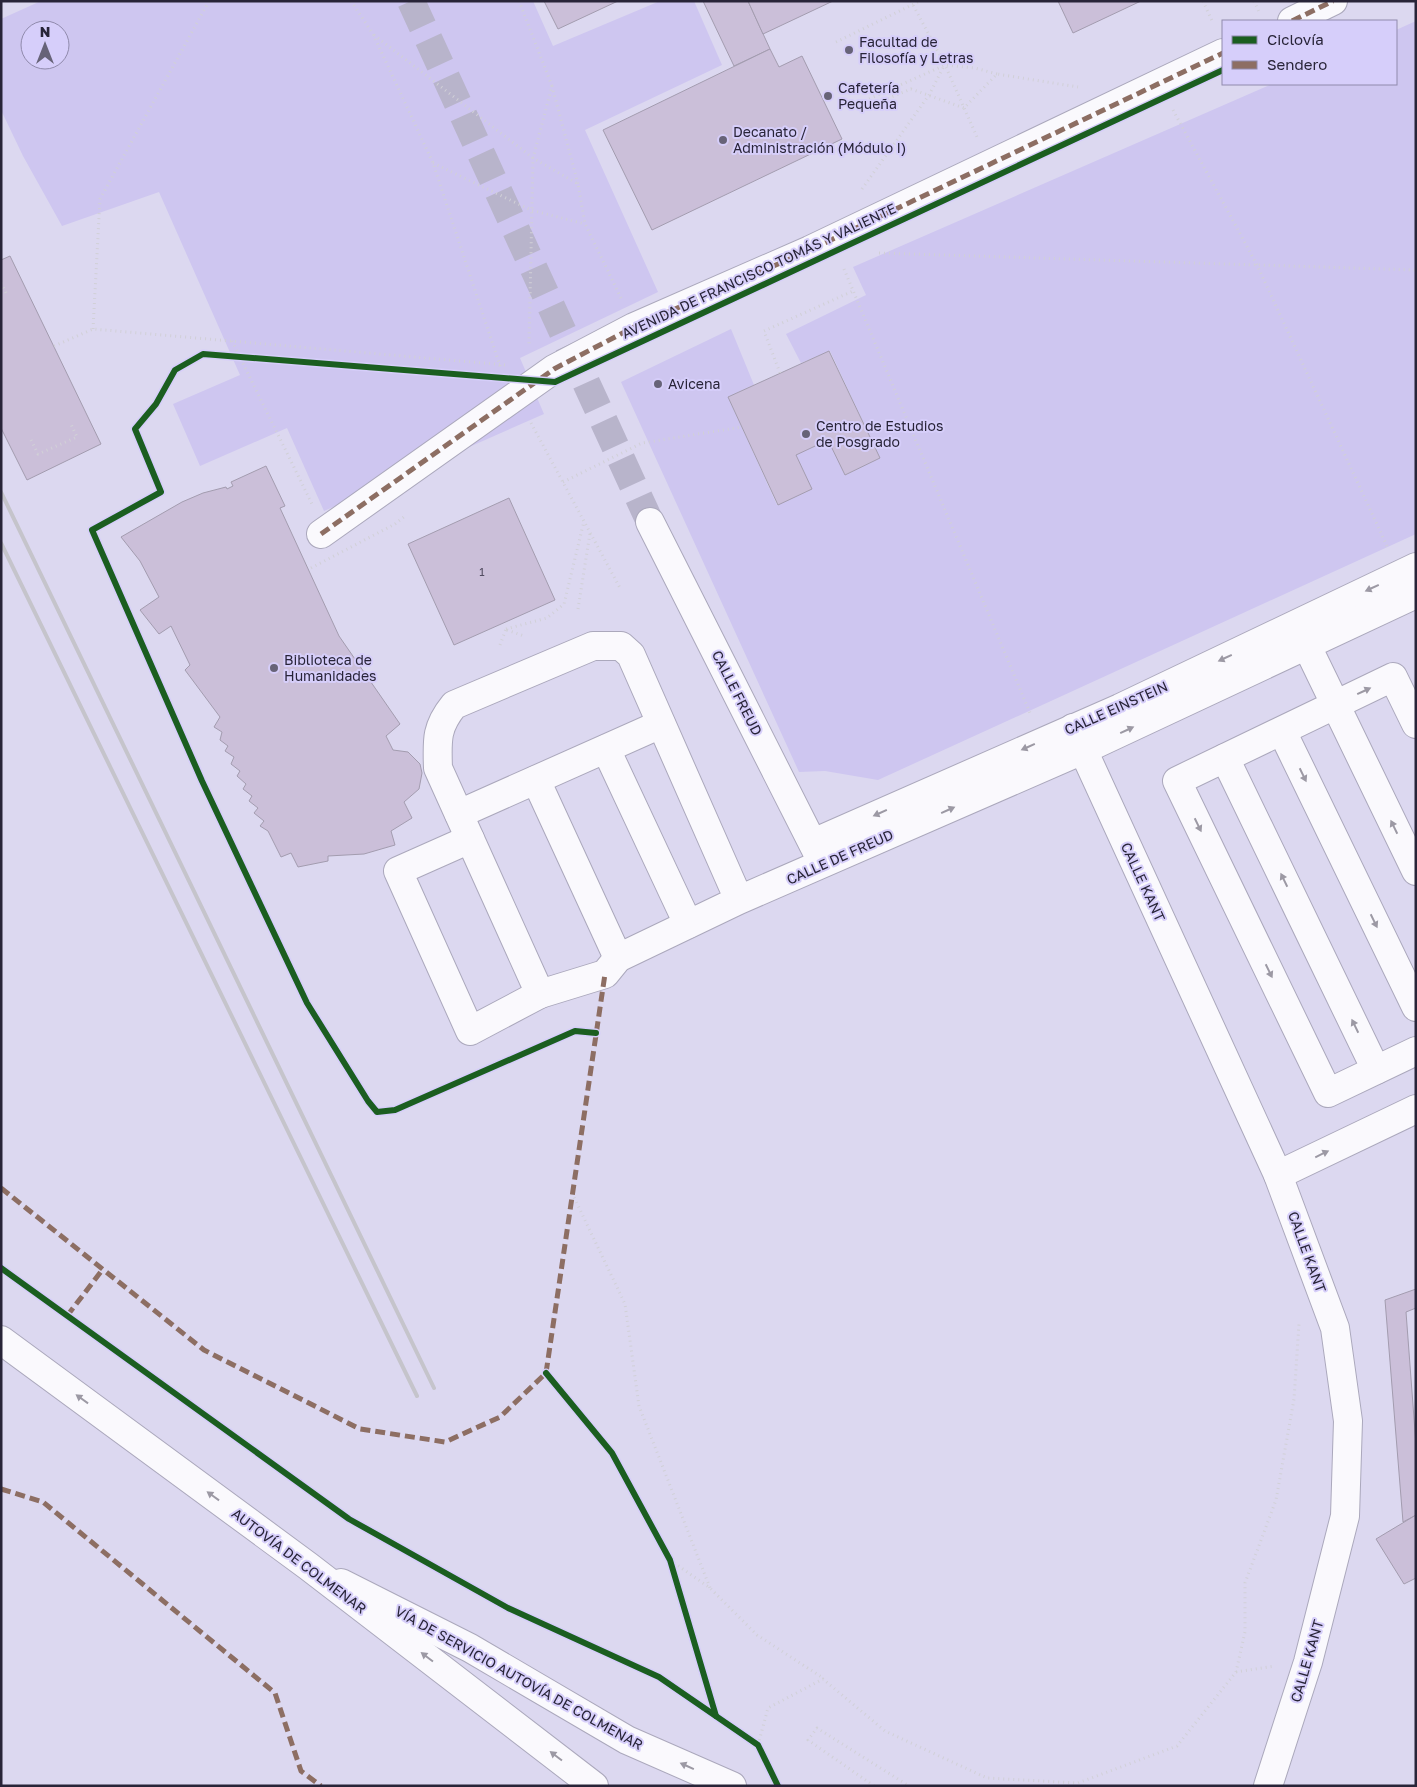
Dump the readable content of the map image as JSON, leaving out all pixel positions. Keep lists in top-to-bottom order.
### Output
{
  "streets": {
    "main road": [
      "AVENIDA DE FRANCISCO TOMÁS Y VALIENTE",
      "CALLE FREUD",
      "CALLE EINSTEIN",
      "CALLE DE FREUD",
      "CALLE KANT",
      "AUTOVÍA DE COLMENAR",
      "VÍA DE SERVICIO AUTOVÍA DE COLMENAR"
    ]
  },
  "crossings": [
    ["CALLE FREUD", "CALLE EINSTEIN"],
    ["CALLE FREUD", "CALLE DE FREUD"],
    ["CALLE EINSTEIN", "CALLE DE FREUD"],
    ["CALLE EINSTEIN", "CALLE KANT"],
    ["CALLE DE FREUD", "CALLE KANT"],
    ["AUTOVÍA DE COLMENAR", "VÍA DE SERVICIO AUTOVÍA DE COLMENAR"]
  ],
  "one_way": ["AUTOVÍA DE COLMENAR", "VÍA DE SERVICIO AUTOVÍA DE COLMENAR"],
  "places": [
    "Facultad de Filosofía y Letras",
    "Cafetería Pequeña",
    "Decanato / Administración (Módulo I)",
    "Avicena",
    "Centro de Estudios de Posgrado",
    "Biblioteca de Humanidades"
  ],
  "house_numbers": ["1"],
  "legend": ["Ciclovía", "Sendero"],
  "north": "top"
}
